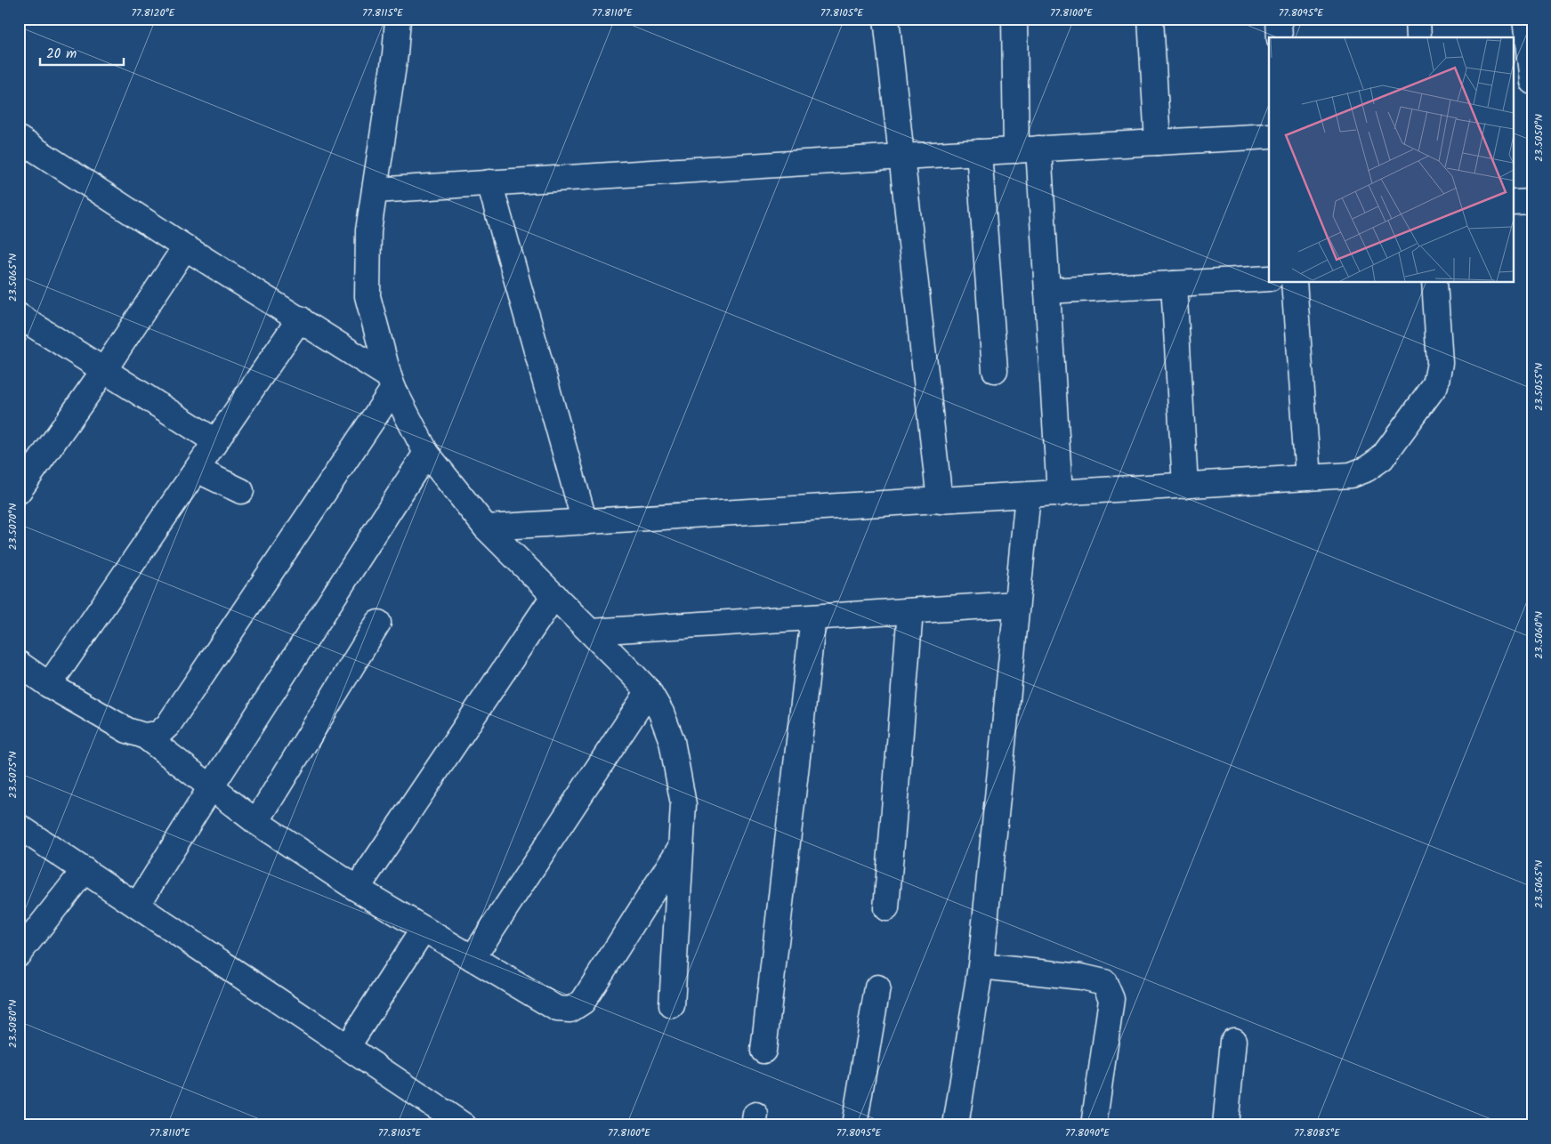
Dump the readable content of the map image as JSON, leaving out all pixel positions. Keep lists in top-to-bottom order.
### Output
{
  "scale_bar": "20 m",
  "coordinates": [
    "77.8120°E",
    "77.8115°E",
    "77.8110°E",
    "77.8105°E",
    "77.8100°E",
    "77.8095°E",
    "23.5050°N",
    "23.5065°N",
    "23.5055°N",
    "23.5070°N",
    "23.5060°N",
    "23.5075°N",
    "23.5080°N",
    "77.8090°E",
    "77.8085°E"
  ]
}
